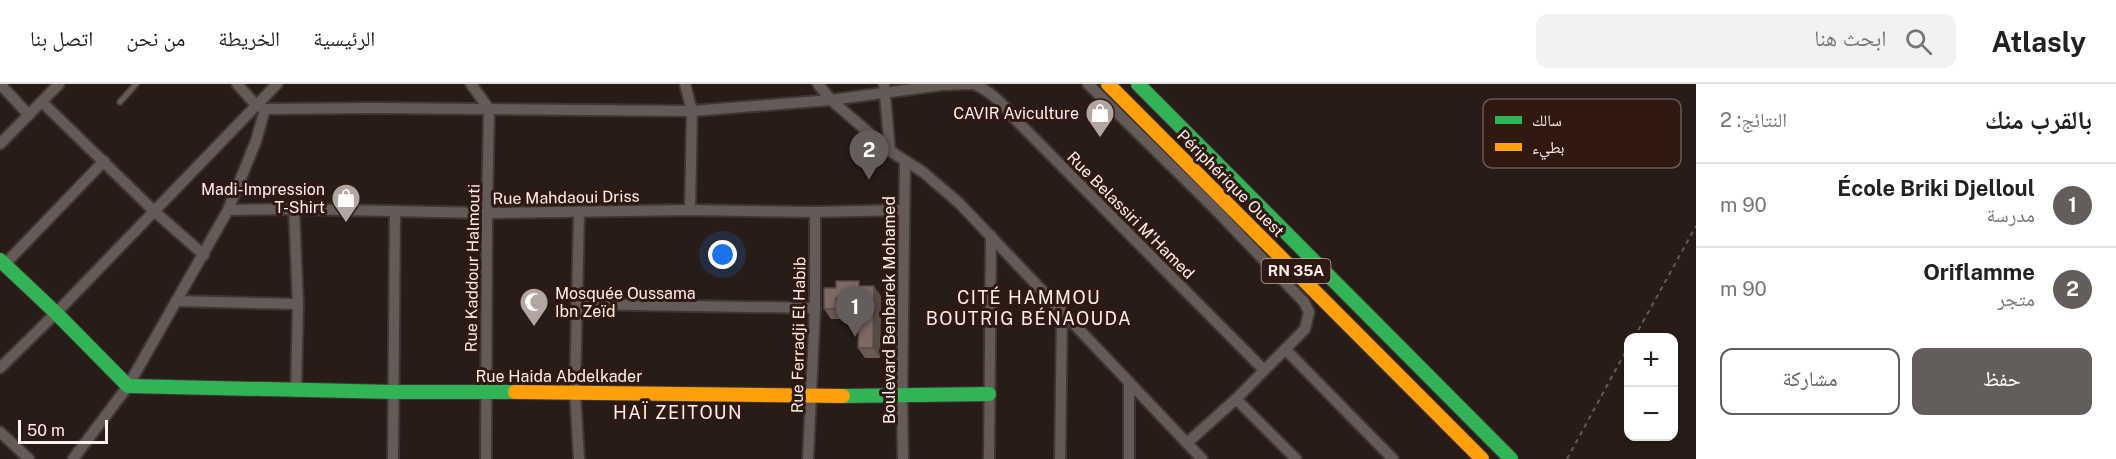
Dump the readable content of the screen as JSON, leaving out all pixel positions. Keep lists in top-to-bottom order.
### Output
{
  "streets": {
    "main road": ["Périphérique Ouest", "RN 35A", "Rue Haida Abdelkader"],
    "street": [
      "Rue Mahdaoui Driss",
      "Rue Belassiri M'Hamed",
      "Rue Kaddour Halmouti",
      "Boulevard Benbarek Mohamed",
      "Rue Ferradji El Habib"
    ]
  },
  "crossings": [
    ["Rue Mahdaoui Driss", "Rue Kaddour Halmouti"],
    ["Rue Mahdaoui Driss", "Boulevard Benbarek Mohamed"],
    ["Rue Mahdaoui Driss", "Rue Ferradji El Habib"],
    ["Rue Belassiri M'Hamed", "Rue Kaddour Halmouti"],
    ["Rue Kaddour Halmouti", "Rue Haida Abdelkader"],
    ["Boulevard Benbarek Mohamed", "Rue Haida Abdelkader"],
    ["Rue Ferradji El Habib", "Rue Haida Abdelkader"]
  ],
  "districts": ["CITÉ HAMMOU BOUTRIG BÉNAOUDA", "HAÏ ZEITOUN"],
  "places": {
    "shop": ["CAVIR Aviculture", "Madi-Impression T-Shirt"],
    "mosque": ["Mosquée Oussama Ibn Zeïd"]
  },
  "legend": ["سالك", "بطيء"],
  "scale_bar": "50 m",
  "page": {
    "header": "Atlasly",
    "search": "ابحث هنا",
    "nav": [
      "الرئيسية",
      "الخريطة",
      "من نحن",
      "اتصل بنا"
    ],
    "heading": ["بالقرب منك", "النتائج: 2"],
    "pins": ["2", "1"],
    "list": [
      {
        "mark": "1",
        "name": "École Briki Djelloul",
        "note": "مدرسة",
        "value": "90 m"
      },
      {
        "mark": "2",
        "name": "Oriflamme",
        "note": "متجر",
        "value": "90 m"
      }
    ],
    "buttons": ["حفظ", "مشاركة"],
    "map_buttons": ["+", "−"],
    "scale": "50 m"
  }
}
